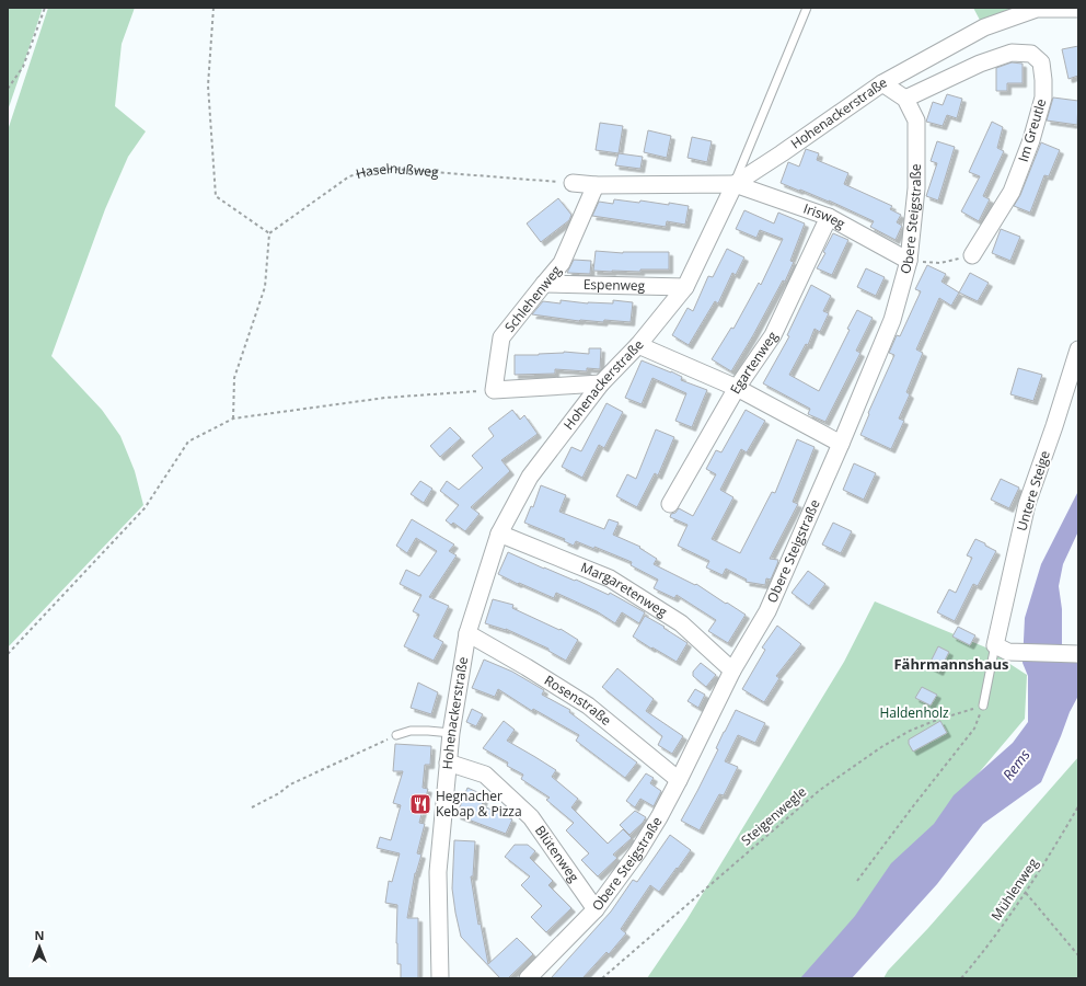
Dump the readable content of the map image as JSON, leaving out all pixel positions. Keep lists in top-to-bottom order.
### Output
{
  "streets": {
    "street": [
      "Hohenackerstraße",
      "Im Greutle",
      "Irisweg",
      "Obere Steigstraße",
      "Espenweg",
      "Schlehenweg",
      "Egartenweg",
      "Untere Steige",
      "Margaretenweg",
      "Rosenstraße",
      "Blütenweg"
    ],
    "path": ["Haselnußweg", "Steigenwegle", "Mühlenweg"]
  },
  "crossings": [
    ["Hohenackerstraße", "Irisweg"],
    ["Hohenackerstraße", "Obere Steigstraße"],
    ["Hohenackerstraße", "Espenweg"],
    ["Hohenackerstraße", "Margaretenweg"],
    ["Hohenackerstraße", "Rosenstraße"],
    ["Hohenackerstraße", "Blütenweg"],
    ["Im Greutle", "Obere Steigstraße"],
    ["Irisweg", "Obere Steigstraße"],
    ["Irisweg", "Egartenweg"],
    ["Obere Steigstraße", "Margaretenweg"],
    ["Obere Steigstraße", "Rosenstraße"],
    ["Obere Steigstraße", "Blütenweg"],
    ["Espenweg", "Schlehenweg"]
  ],
  "districts": ["Fährmannshaus"],
  "water": ["Rems"],
  "parks": ["Haldenholz"],
  "places": {
    "restaurant": ["Hegnacher Kebap & Pizza"]
  },
  "north": "top"
}
